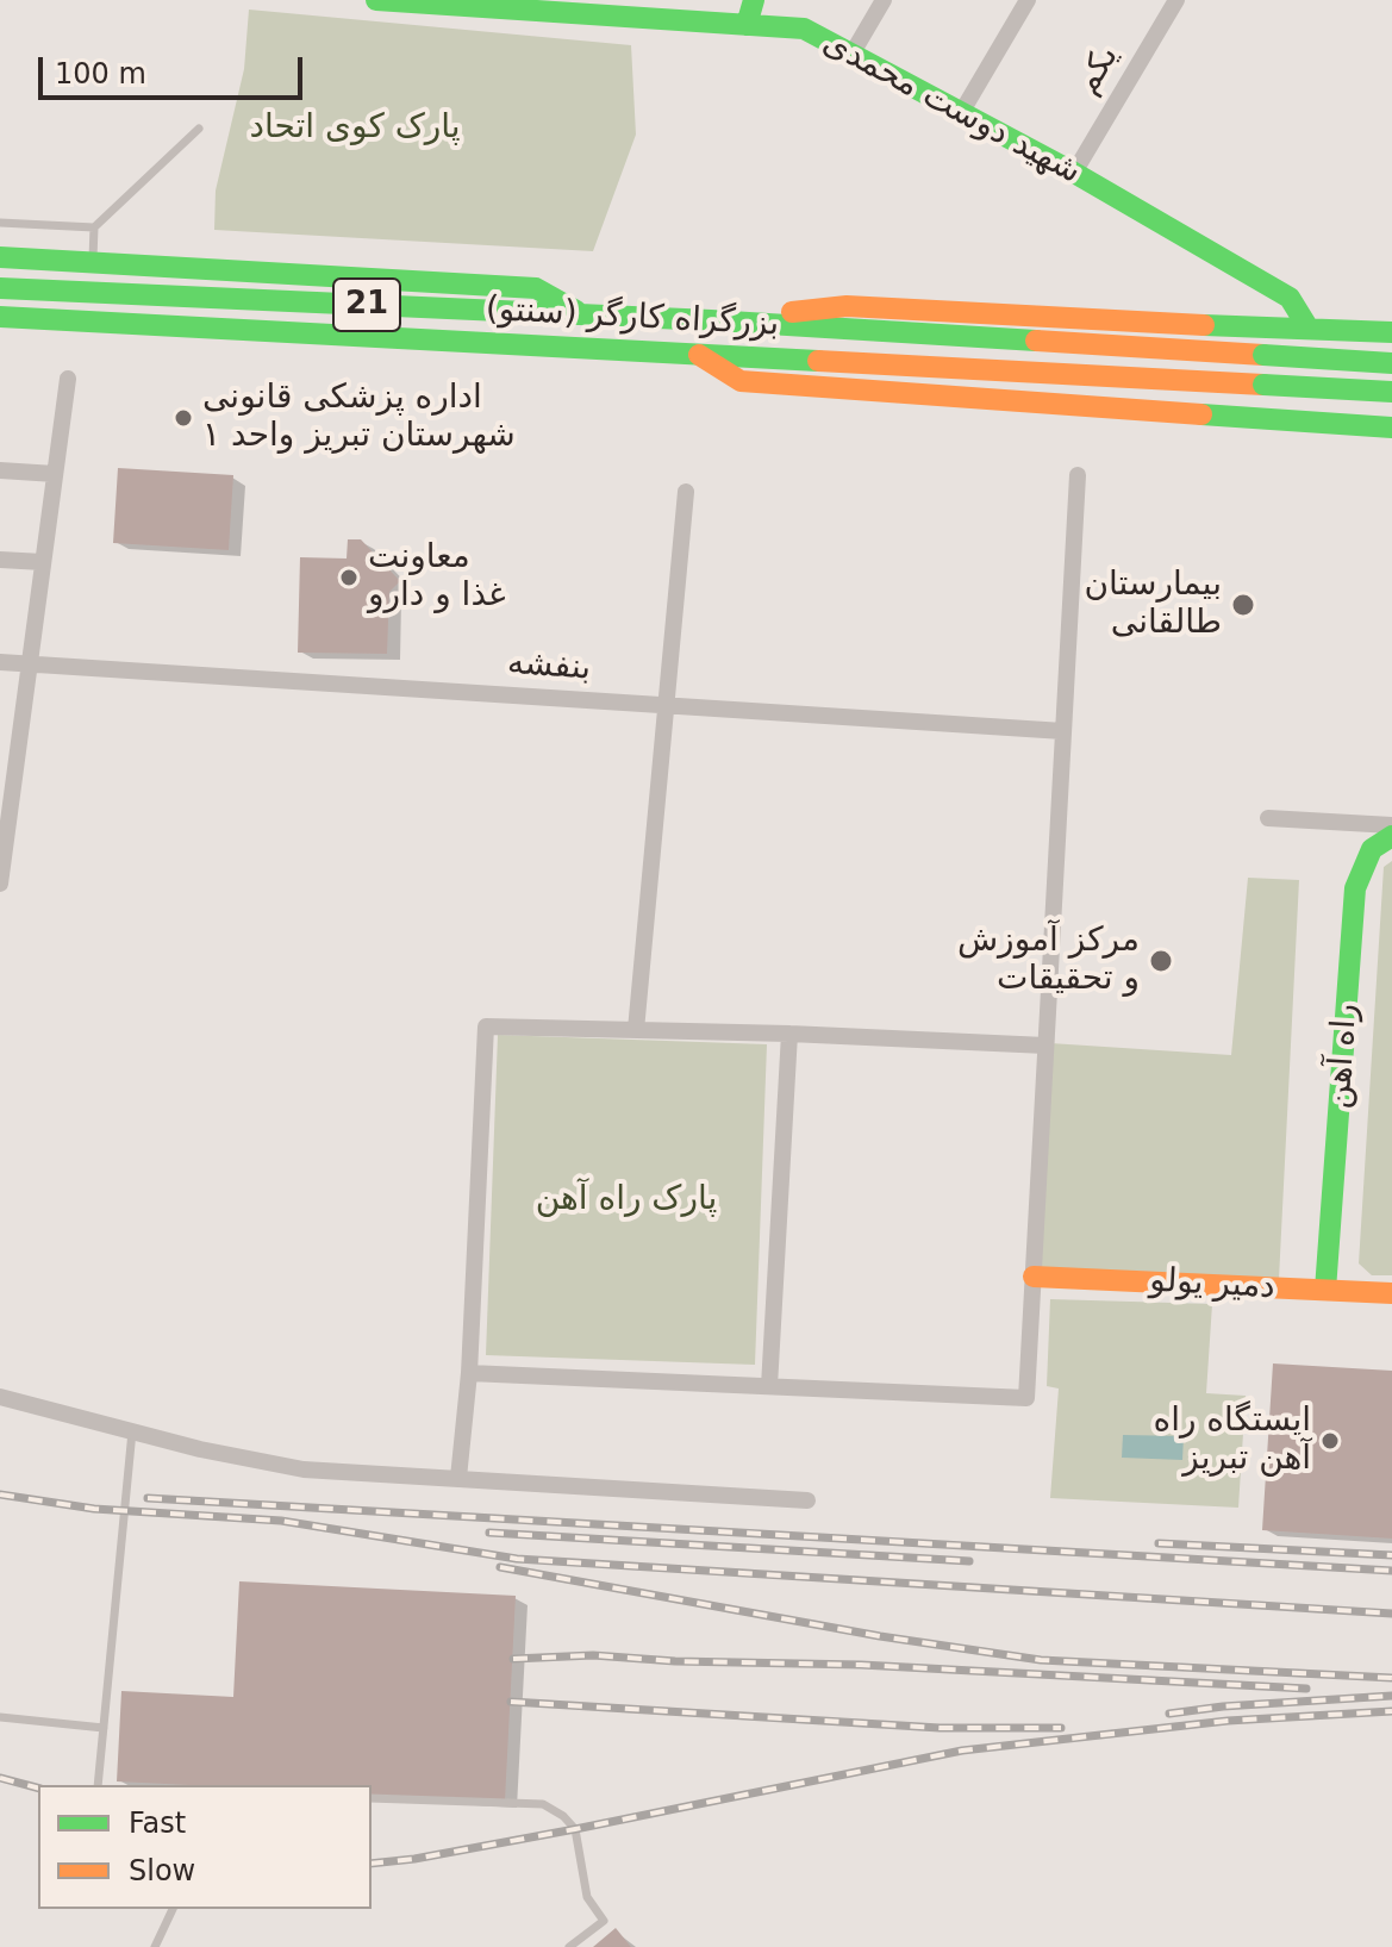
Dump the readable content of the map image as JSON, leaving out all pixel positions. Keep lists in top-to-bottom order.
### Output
{
  "streets": {
    "main road": [
      "شهید دوست محمدی",
      "21",
      "بزرگراه کارگر (سنتو)",
      "راه آهن",
      "دمیر یولو"
    ],
    "street": ["یکم", "بنفشه"]
  },
  "crossings": [
    ["یکم", "شهید دوست محمدی"],
    ["شهید دوست محمدی", "21"],
    ["21", "بزرگراه کارگر (سنتو)"],
    ["راه آهن", "دمیر یولو"]
  ],
  "parks": ["پارک کوی اتحاد", "پارک راه آهن"],
  "places": [
    "اداره پزشکی قانونی شهرستان تبریز واحد ۱",
    "معاونت غذا و دارو",
    "بیمارستان طالقانی",
    "مرکز آموزش و تحقیقات",
    "ایستگاه راه آهن تبریز"
  ],
  "legend": ["Fast", "Slow"],
  "scale_bar": "100 m"
}
